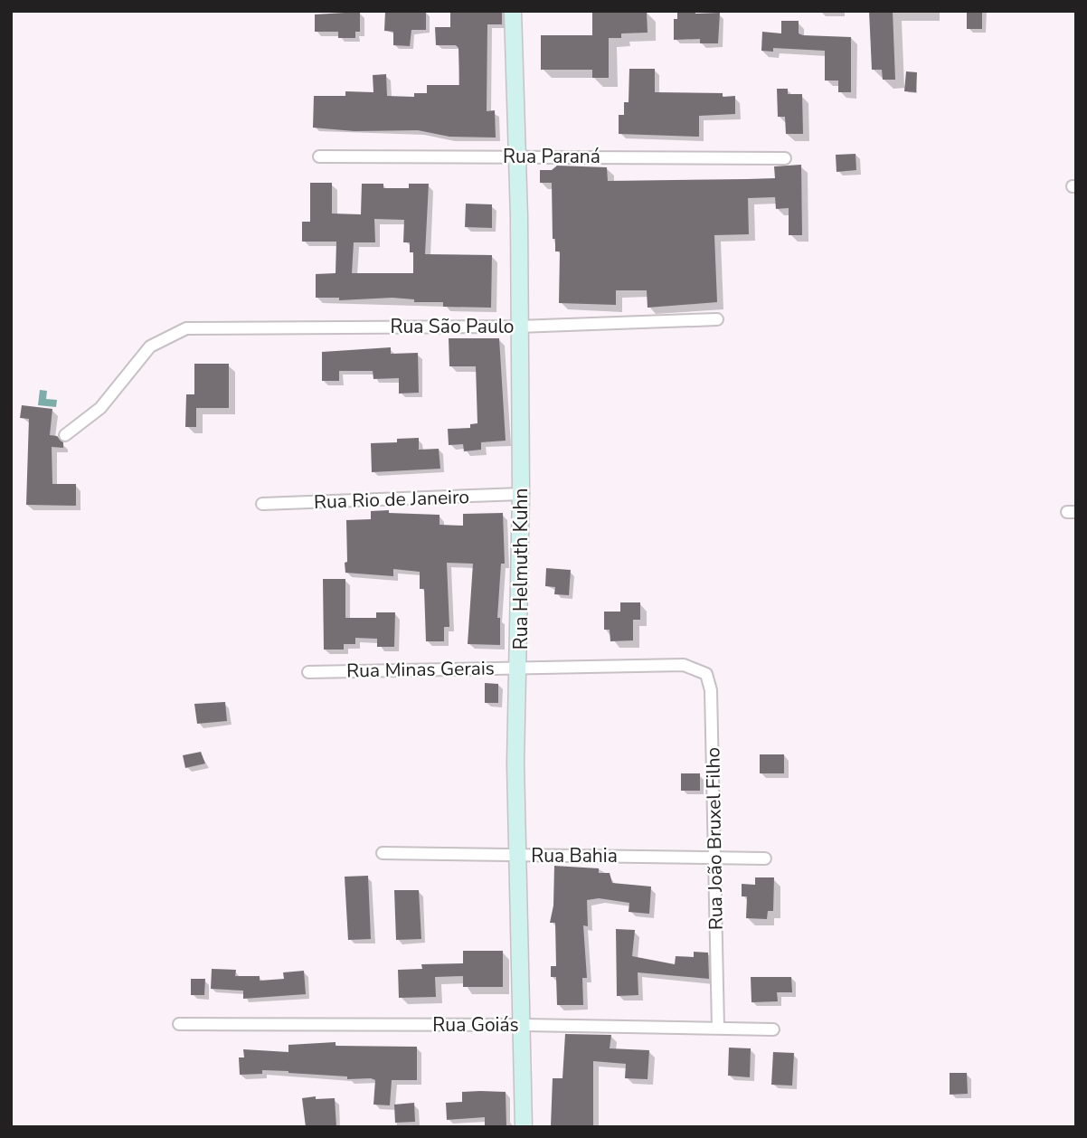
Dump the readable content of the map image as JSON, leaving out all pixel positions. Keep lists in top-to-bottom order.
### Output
{
  "streets": {
    "main road": ["Rua Helmuth Kuhn"],
    "street": [
      "Rua Paraná",
      "Rua São Paulo",
      "Rua Rio de Janeiro",
      "Rua Minas Gerais",
      "Rua João Bruxel Filho",
      "Rua Bahia",
      "Rua Goiás"
    ]
  },
  "crossings": [
    ["Rua Paraná", "Rua Helmuth Kuhn"],
    ["Rua São Paulo", "Rua Helmuth Kuhn"],
    ["Rua Rio de Janeiro", "Rua Helmuth Kuhn"],
    ["Rua Helmuth Kuhn", "Rua Minas Gerais"],
    ["Rua Helmuth Kuhn", "Rua Bahia"],
    ["Rua Helmuth Kuhn", "Rua Goiás"],
    ["Rua Minas Gerais", "Rua João Bruxel Filho"],
    ["Rua João Bruxel Filho", "Rua Bahia"],
    ["Rua João Bruxel Filho", "Rua Goiás"]
  ]
}
